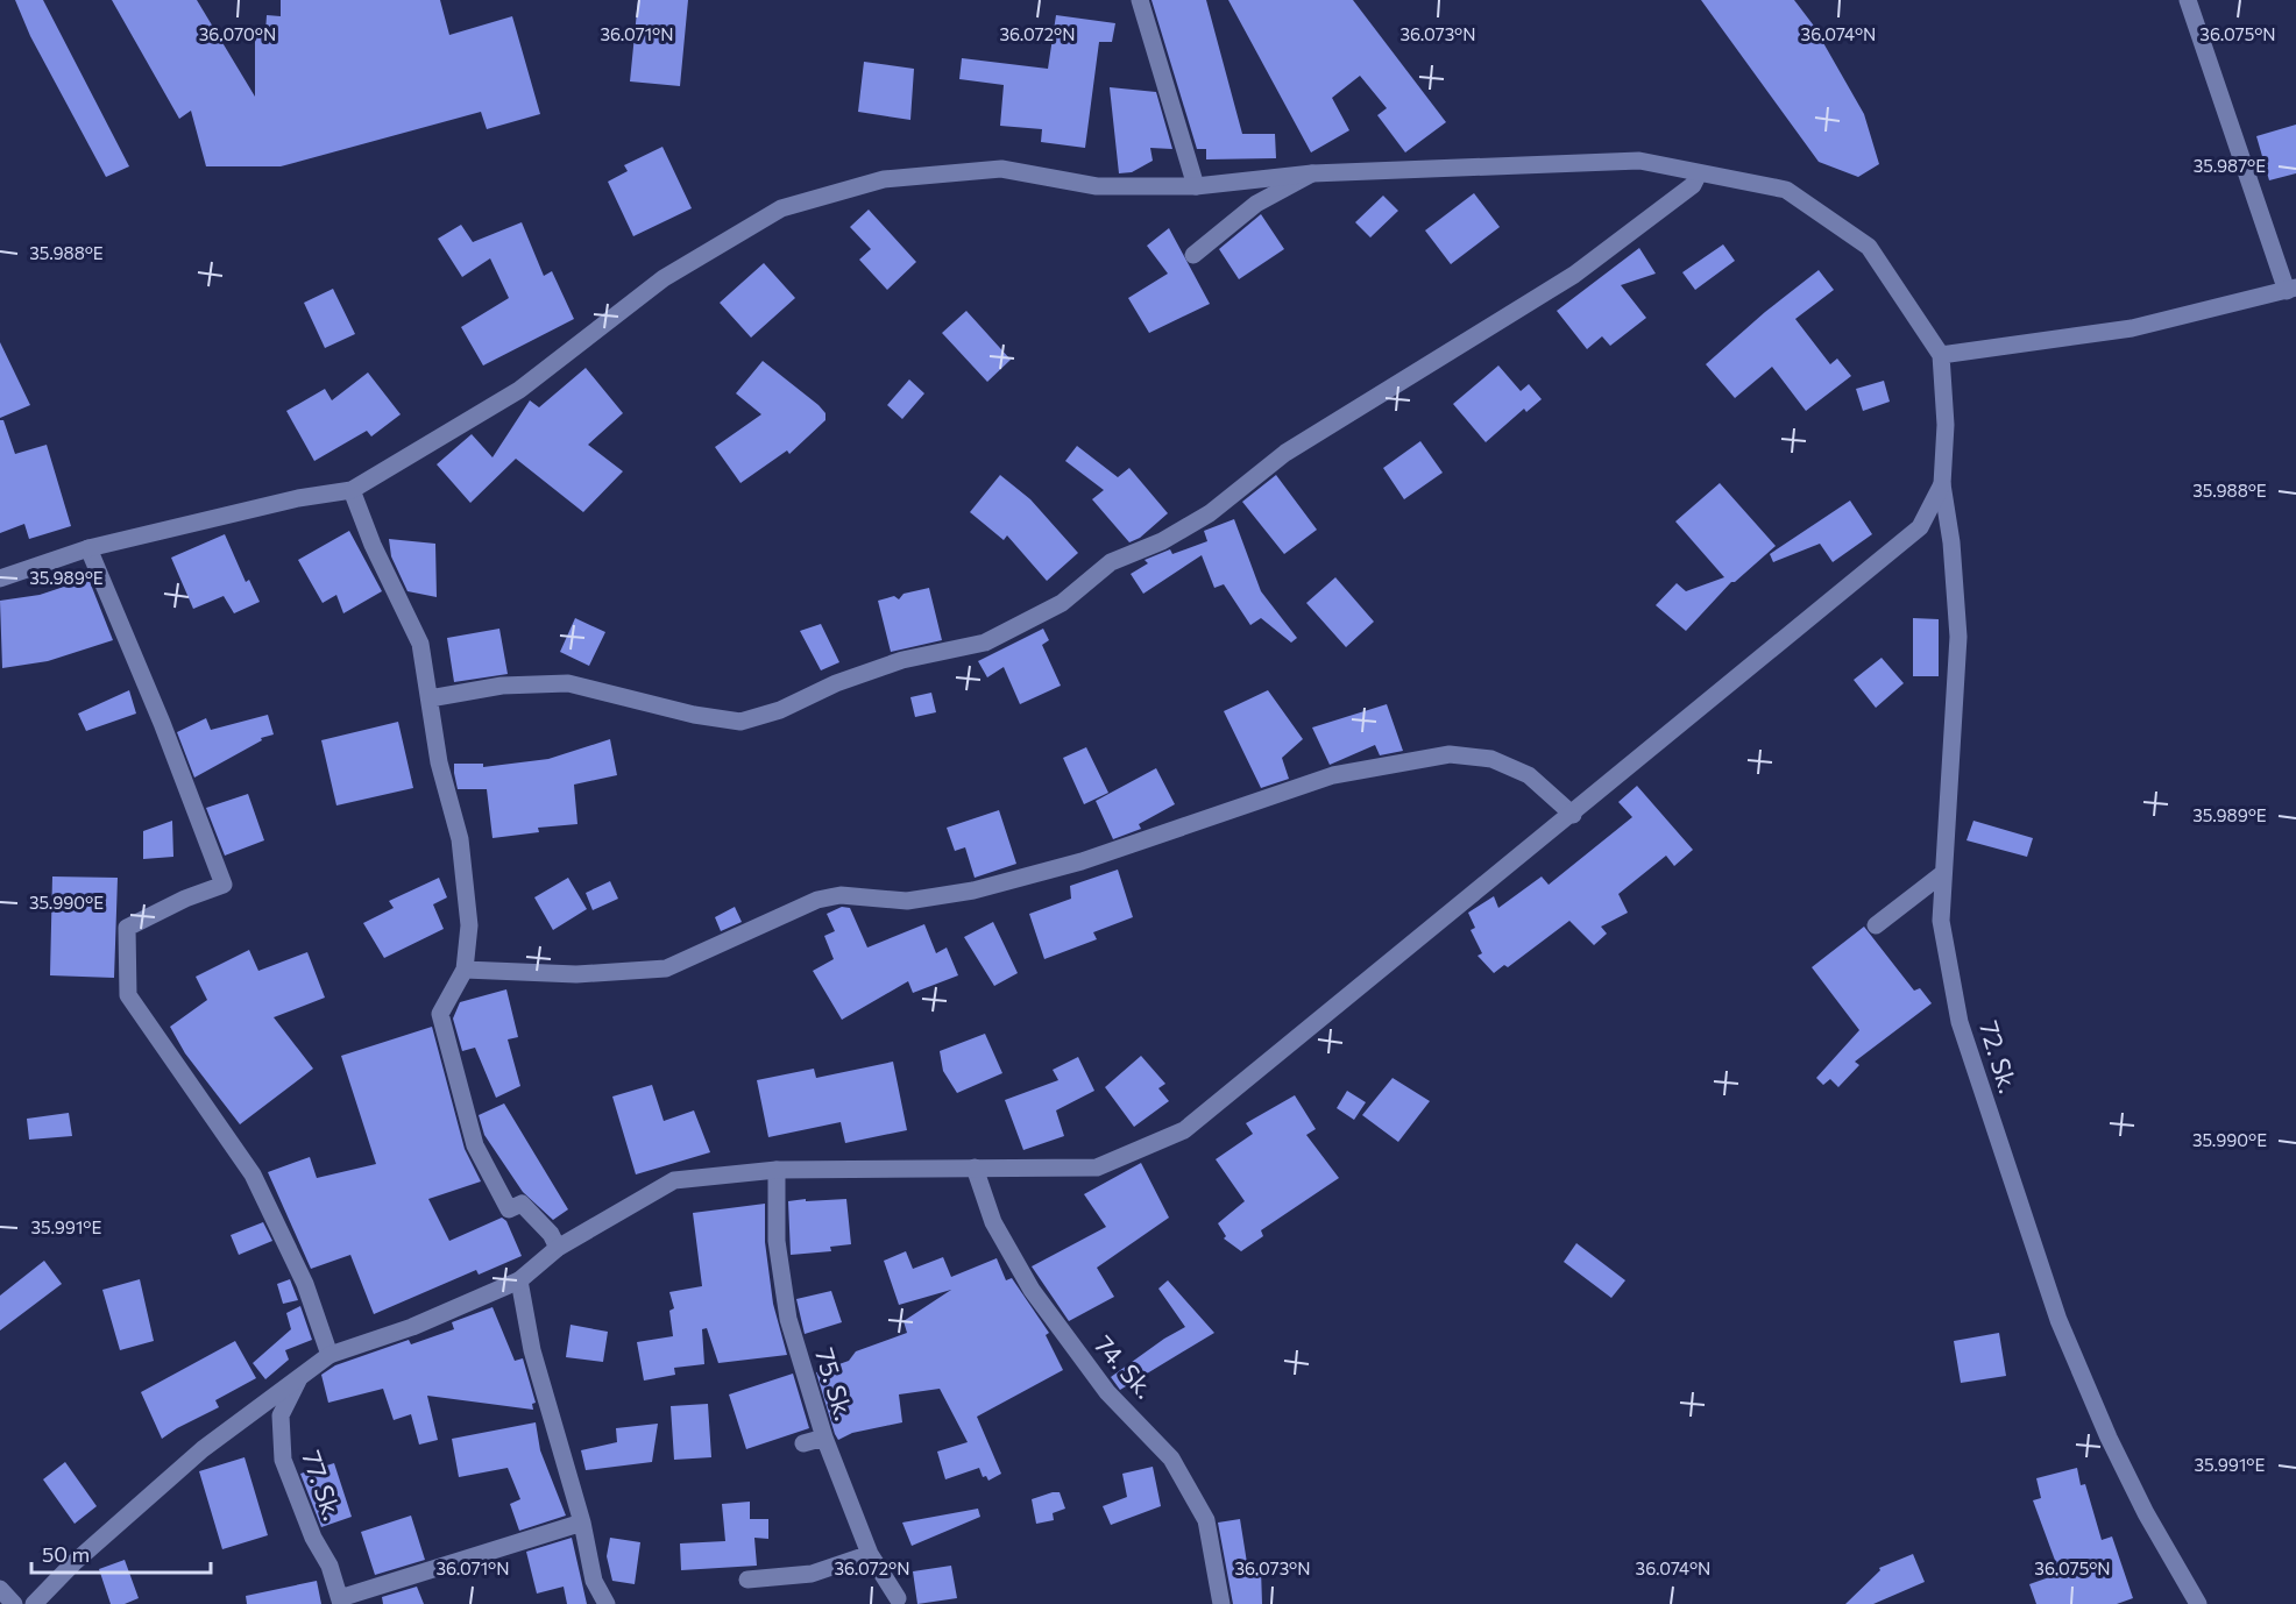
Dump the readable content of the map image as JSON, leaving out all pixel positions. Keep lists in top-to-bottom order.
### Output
{
  "streets": {
    "street": [
      "72. Sk.",
      "74. Sk.",
      "75. Sk.",
      "77. Sk."
    ]
  },
  "scale_bar": "50 m",
  "coordinates": [
    "36.070°N",
    "36.071°N",
    "36.072°N",
    "36.073°N",
    "36.074°N",
    "36.075°N",
    "35.987°E",
    "35.988°E",
    "35.989°E",
    "35.990°E",
    "35.991°E"
  ]
}
